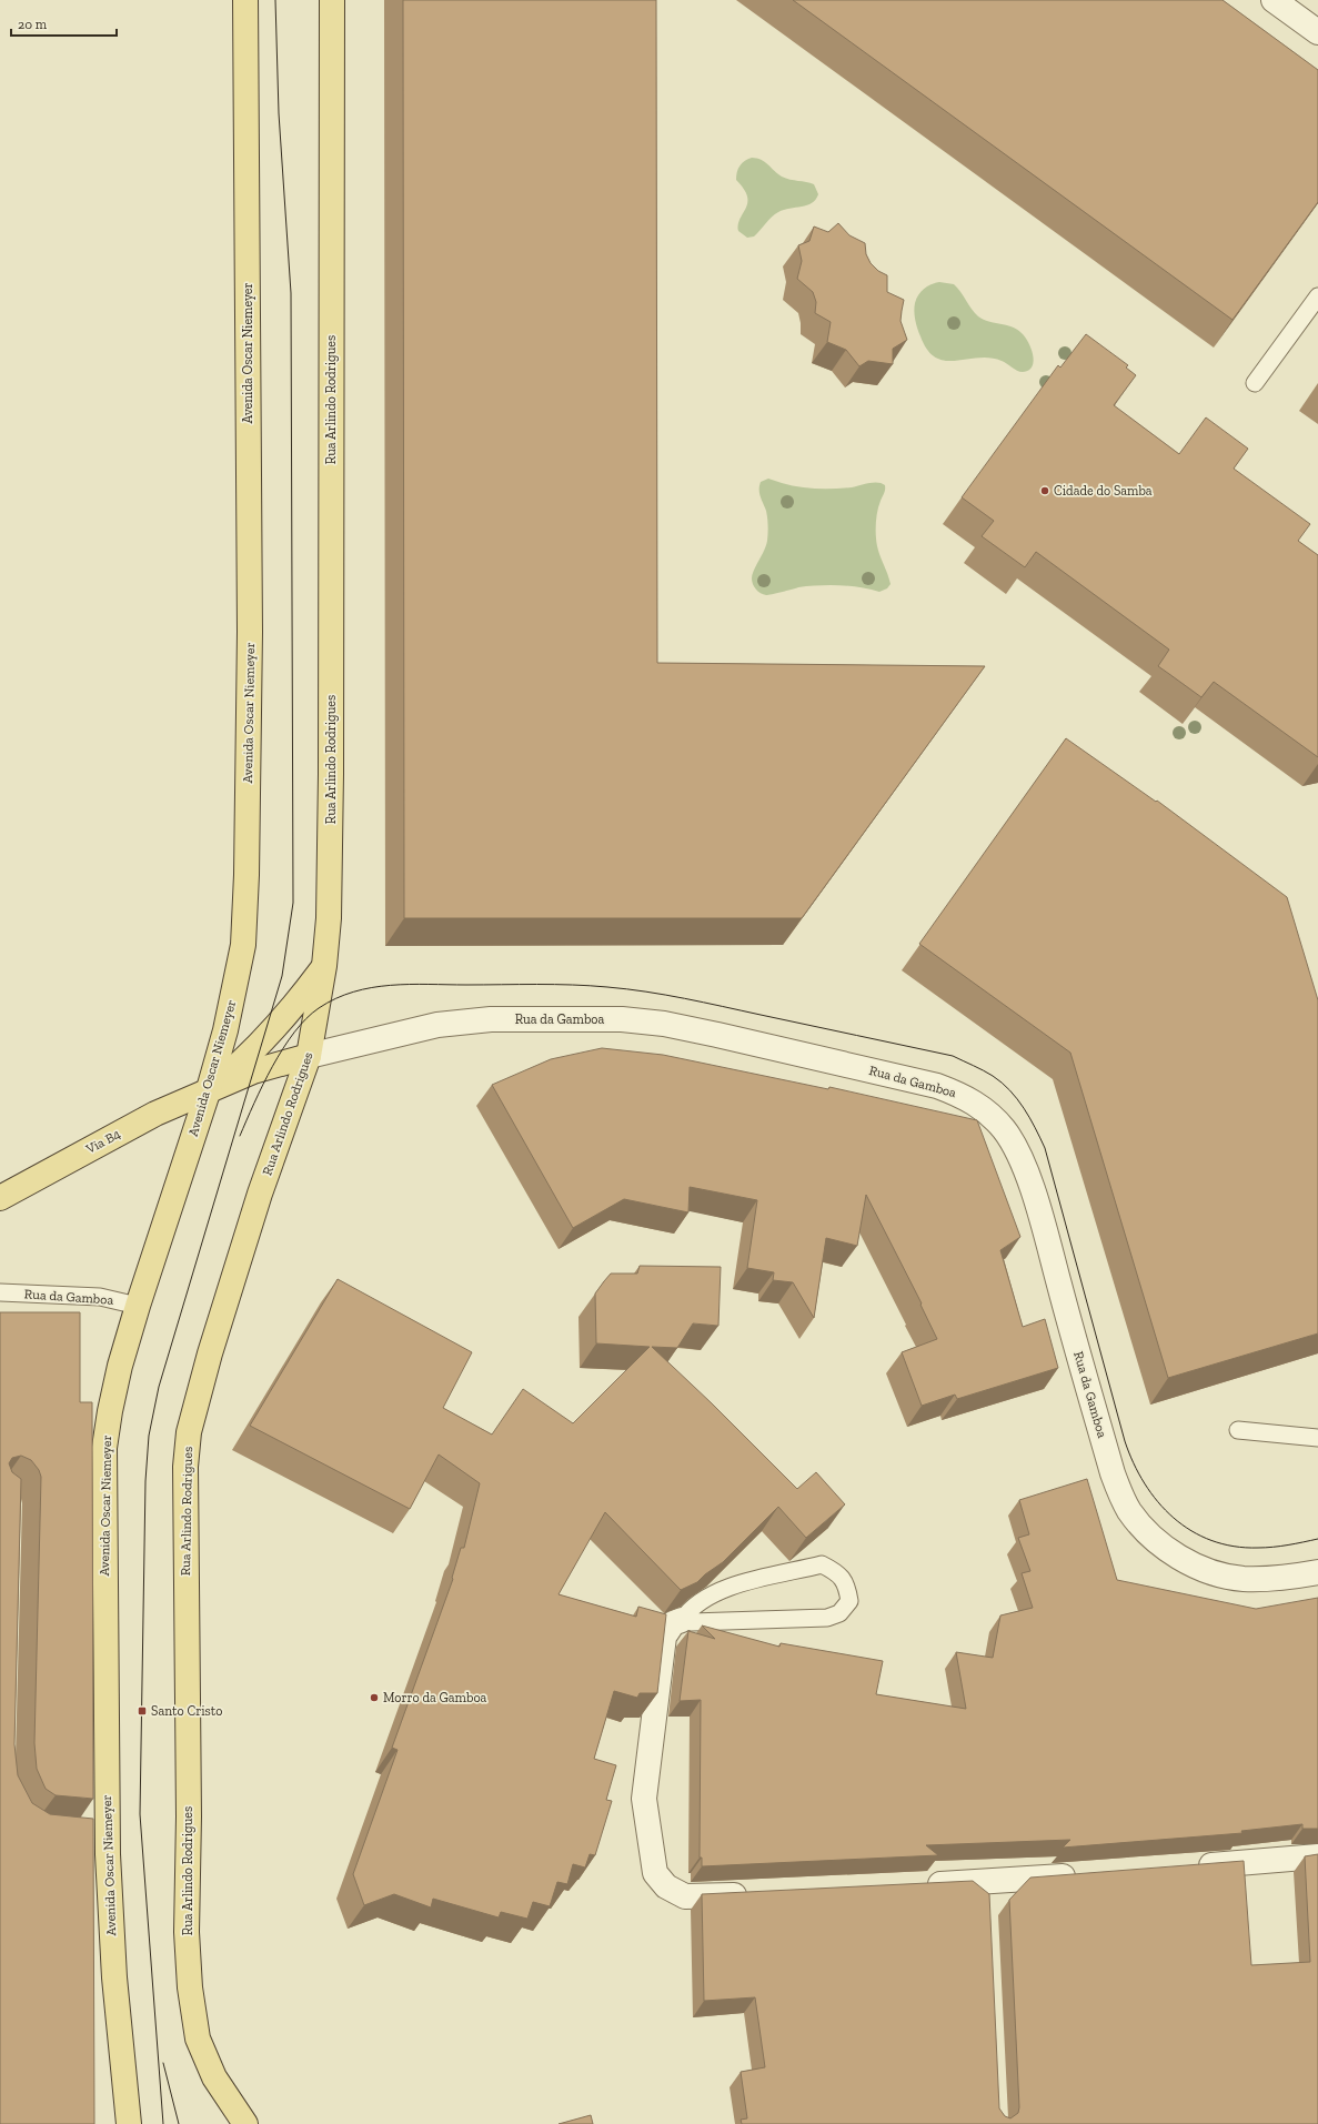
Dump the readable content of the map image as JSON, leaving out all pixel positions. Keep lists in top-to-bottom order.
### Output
{
  "streets": {
    "main road": ["Avenida Oscar Niemeyer", "Rua Arlindo Rodrigues", "Via B4"],
    "street": ["Rua da Gamboa"]
  },
  "crossings": [
    ["Avenida Oscar Niemeyer", "Rua da Gamboa"],
    ["Avenida Oscar Niemeyer", "Via B4"],
    ["Rua Arlindo Rodrigues", "Rua da Gamboa"]
  ],
  "places": {
    "other": ["Cidade do Samba", "Morro da Gamboa"],
    "transit": ["Santo Cristo"]
  },
  "scale_bar": "20 m"
}
